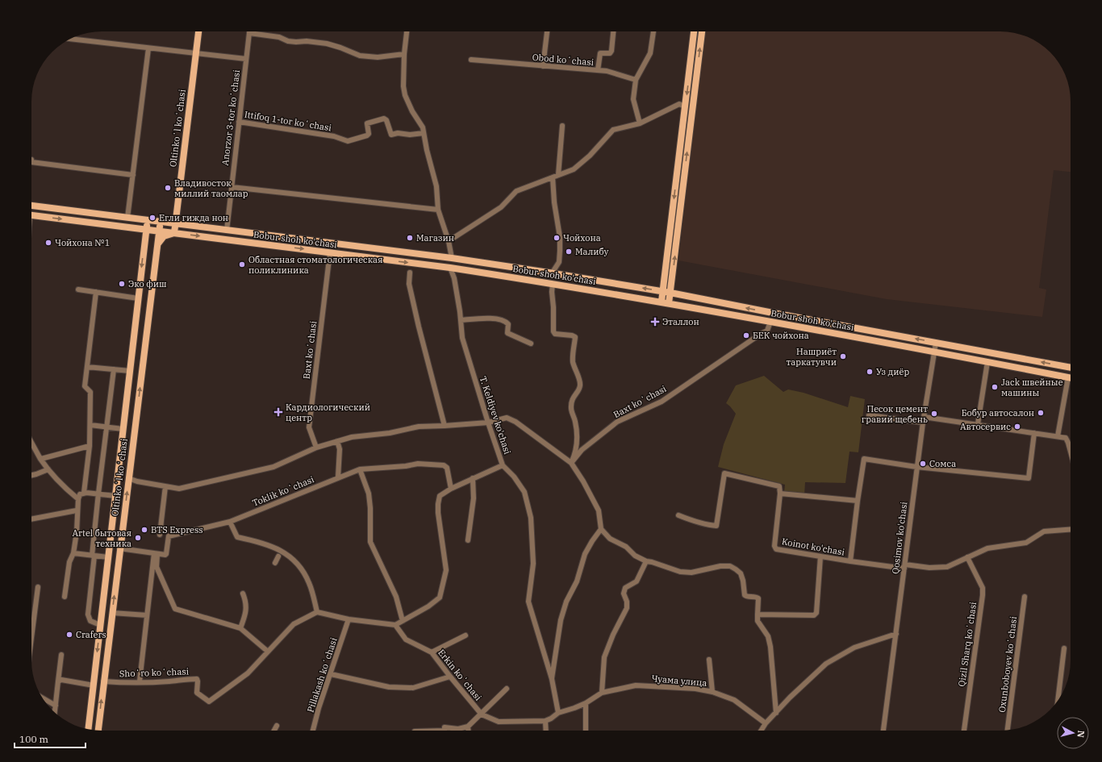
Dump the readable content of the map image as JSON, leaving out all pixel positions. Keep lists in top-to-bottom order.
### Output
{
  "streets": {
    "main road": ["Oltinkoʻl koʻchasi", "Bobur shoh ko'chasi"],
    "street": [
      "Obod koʻchasi",
      "Anorzor 3-tor koʻchasi",
      "Ittifoq 1-tor koʻchasi",
      "Baxt koʻchasi",
      "T. Keldiyev ko'chasi",
      "Toklik koʻchasi",
      "Qosimov ko'chasi",
      "Koinot ko'chasi",
      "Qizil Sharq koʻchasi",
      "Oxunboboyev koʻchasi",
      "Shoʻro koʻchasi",
      "Pillakash koʻchasi",
      "Erkin koʻchasi",
      "Чуама улица"
    ]
  },
  "crossings": [
    ["Anorzor 3-tor koʻchasi", "Ittifoq 1-tor koʻchasi"],
    ["Anorzor 3-tor koʻchasi", "Bobur shoh ko'chasi"],
    ["Oltinkoʻl koʻchasi", "Bobur shoh ko'chasi"],
    ["Oltinkoʻl koʻchasi", "Shoʻro koʻchasi"],
    ["Bobur shoh ko'chasi", "Baxt koʻchasi"],
    ["Bobur shoh ko'chasi", "T. Keldiyev ko'chasi"],
    ["Bobur shoh ko'chasi", "Qosimov ko'chasi"],
    ["T. Keldiyev ko'chasi", "Чуама улица"],
    ["Qosimov ko'chasi", "Koinot ko'chasi"],
    ["Koinot ko'chasi", "Qizil Sharq koʻchasi"],
    ["Erkin koʻchasi", "Чуама улица"]
  ],
  "places": {
    "other": [
      "Владивосток миллий таомлар",
      "Егли гижда нон",
      "Магазин",
      "Чойхона",
      "Чойхона №1",
      "Малибу",
      "Областная стоматологическая поликлиника",
      "Эко фиш",
      "БЕК чойхона",
      "Нашриёт таркатувчи",
      "Уз диёр",
      "Jack швейные машины",
      "Бобур автосалон",
      "Песок цемент гравий щебень",
      "Автосервис",
      "Сомса",
      "BTS Express",
      "Artel бытовая техника",
      "Crafers"
    ],
    "health": ["Эталлон", "Кардиологический центр"]
  },
  "scale_bar": "100 m",
  "north": "right"
}
